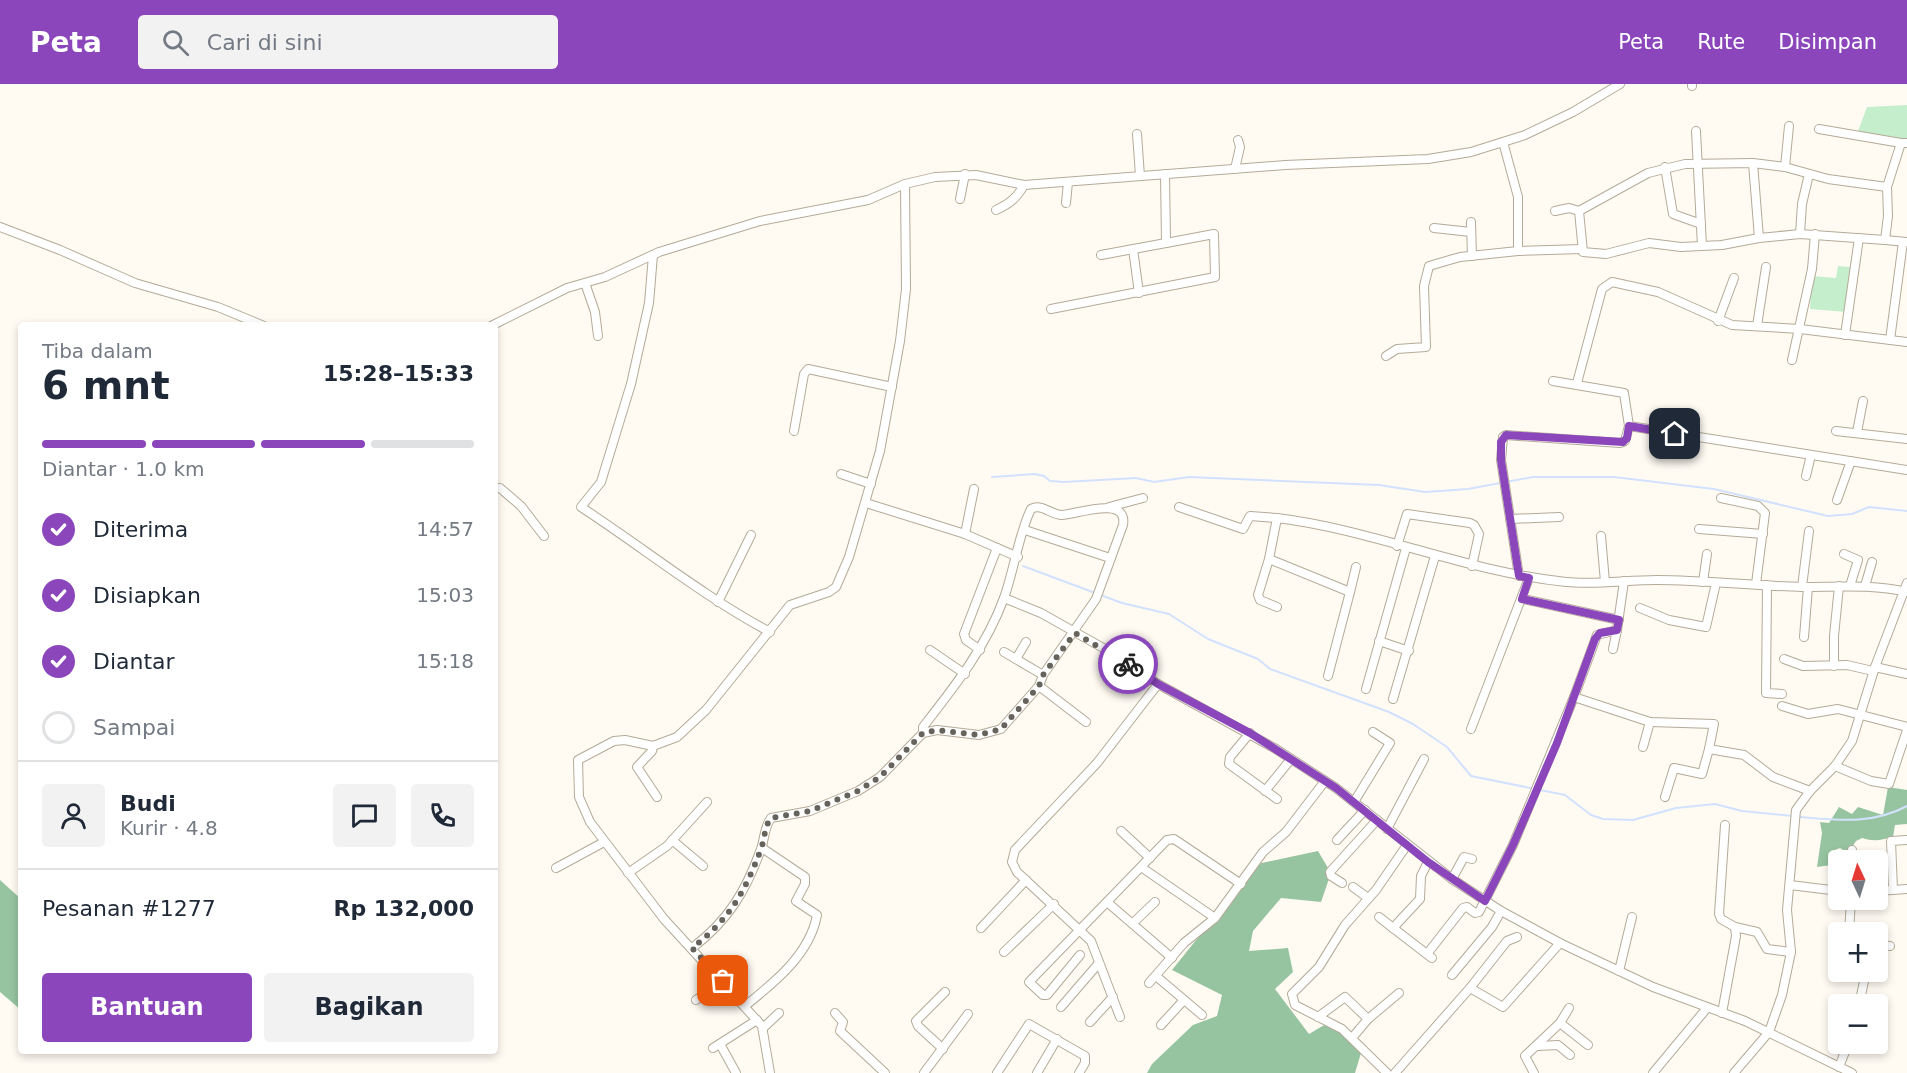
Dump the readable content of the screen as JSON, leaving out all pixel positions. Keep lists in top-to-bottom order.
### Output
{
  "north": "top",
  "page": {
    "header": "Peta",
    "search": "Cari di sini",
    "nav": ["Peta", "Rute", "Disimpan"],
    "heading": ["6 mnt", "Tiba dalam", "15:28–15:33"],
    "panel": [
      "Budi",
      "Kurir · 4.8",
      "Pesanan #1277",
      "Rp 132,000"
    ],
    "bar": "Diantar · 1.0 km",
    "list": [
      ["Diterima", "14:57"],
      ["Disiapkan", "15:03"],
      ["Diantar", "15:18"],
      "Sampai"
    ],
    "map_buttons": ["+", "−"],
    "buttons": ["Bantuan", "Bagikan"]
  }
}
